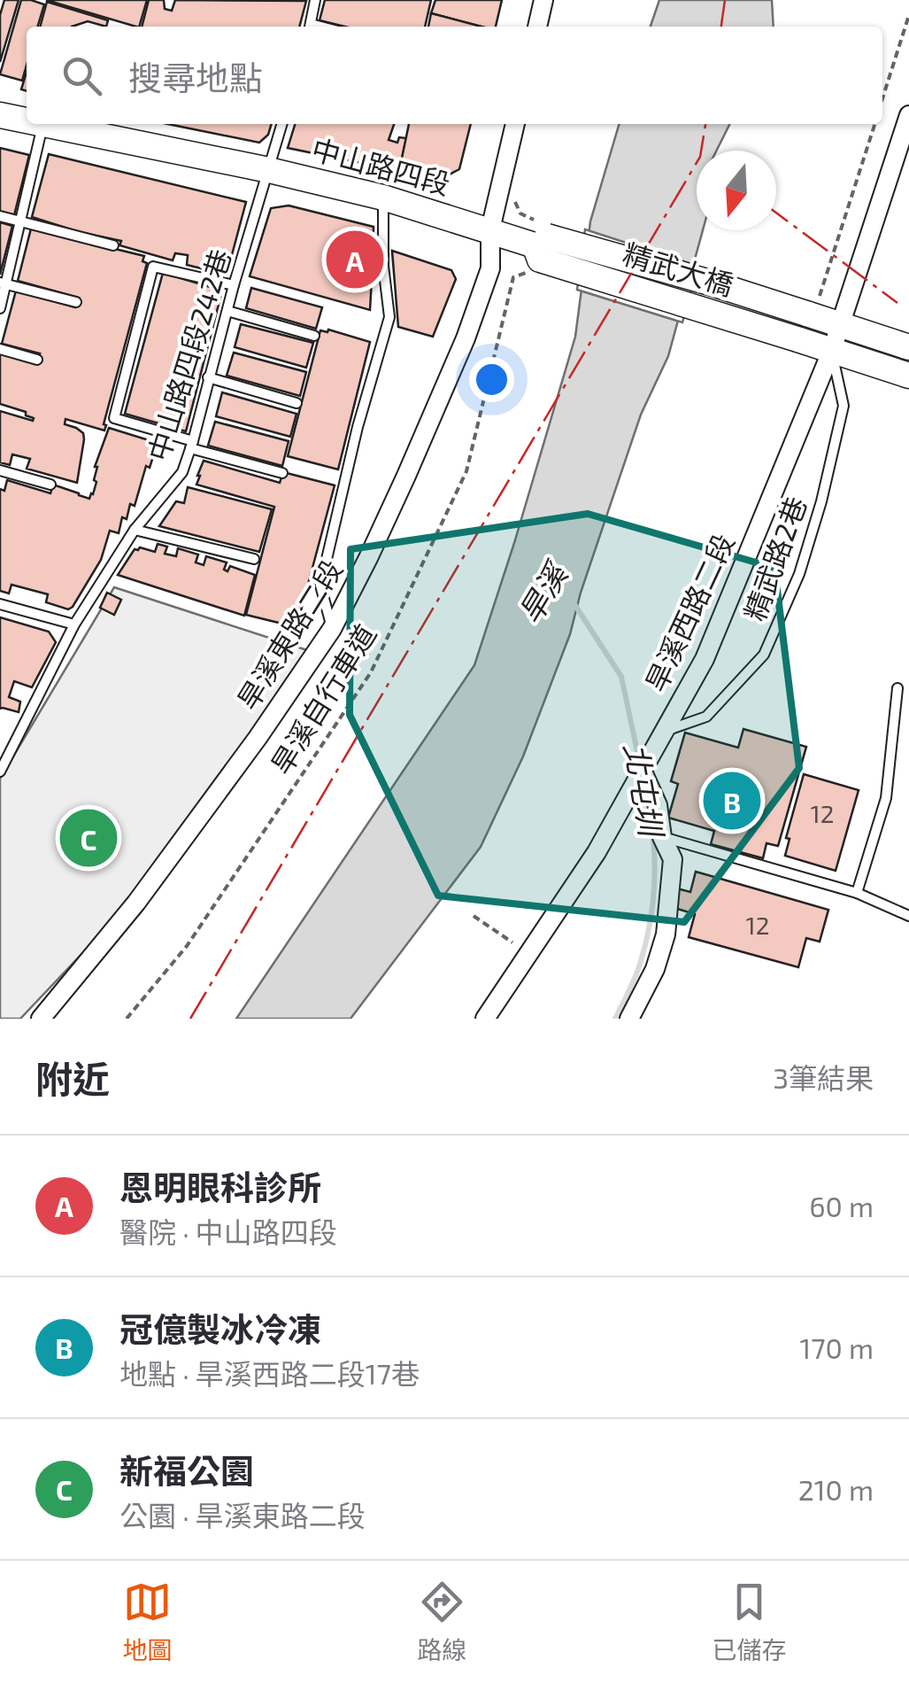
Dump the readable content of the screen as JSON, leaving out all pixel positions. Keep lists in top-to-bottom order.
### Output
{
  "streets": {
    "street": [
      "中山路四段",
      "精武大橋",
      "旱溪西路二段",
      "旱溪東路二段"
    ],
    "lane": ["中山路四段242巷", "精武路2巷"],
    "path": ["旱溪自行車道"]
  },
  "crossings": [
    ["中山路四段", "精武大橋"],
    ["中山路四段", "中山路四段242巷"],
    ["中山路四段", "旱溪東路二段"],
    ["中山路四段", "旱溪自行車道"],
    ["精武大橋", "精武路2巷"],
    ["精武大橋", "旱溪西路二段"],
    ["精武大橋", "旱溪自行車道"],
    ["精武路2巷", "旱溪西路二段"]
  ],
  "water": ["旱溪", "北屯圳"],
  "house_numbers": ["12", "12"],
  "north": "bottom",
  "page": {
    "search": "搜尋地點",
    "pins": ["A", "B", "C"],
    "heading": ["附近", "3筆結果"],
    "list": [
      {
        "mark": "A",
        "name": "恩明眼科診所",
        "note": "醫院 · 中山路四段",
        "value": "60 m"
      },
      {
        "mark": "B",
        "name": "冠億製冰冷凍",
        "note": "地點 · 旱溪西路二段17巷",
        "value": "170 m"
      },
      {
        "mark": "C",
        "name": "新福公園",
        "note": "公園 · 旱溪東路二段",
        "value": "210 m"
      }
    ],
    "nav": ["地圖", "路線", "已儲存"]
  }
}
